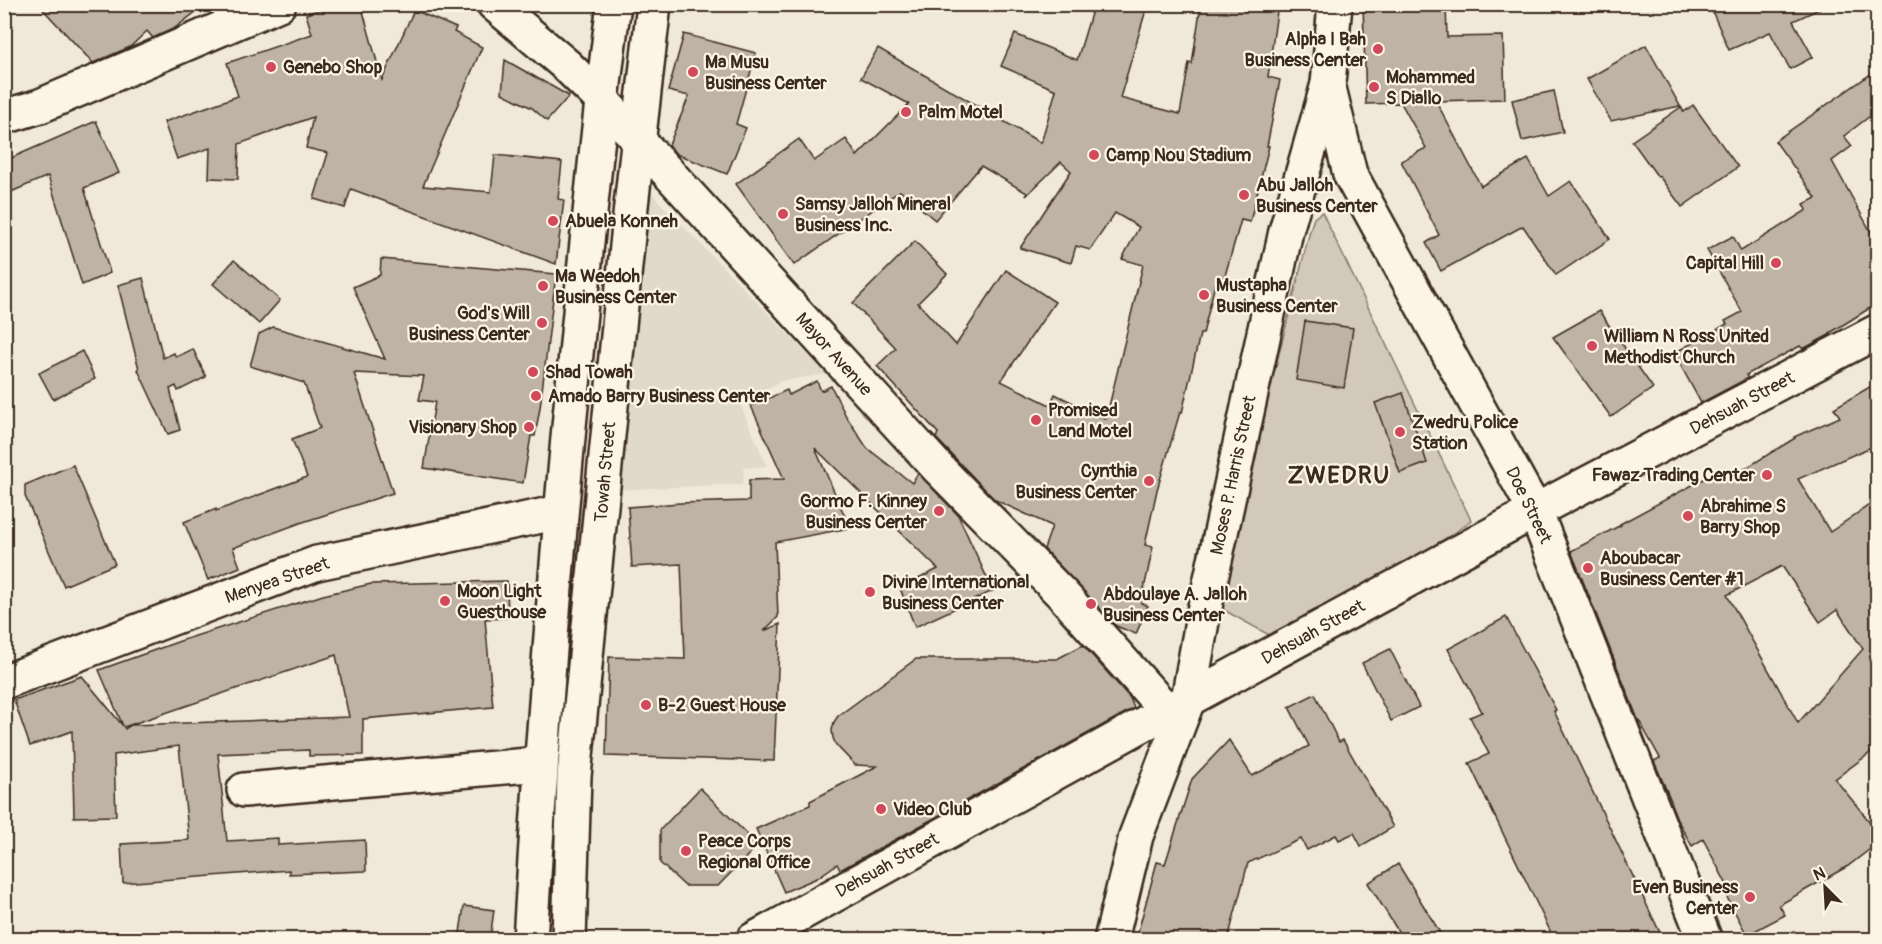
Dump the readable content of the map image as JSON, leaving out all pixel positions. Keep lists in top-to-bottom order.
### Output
{
  "streets": {
    "main road": [
      "Mayor Avenue",
      "Dehsuah Street",
      "Towah Street",
      "Moses P. Harris Street",
      "Doe Street",
      "Menyea Street"
    ]
  },
  "crossings": [
    ["Mayor Avenue", "Dehsuah Street"],
    ["Mayor Avenue", "Towah Street"],
    ["Mayor Avenue", "Moses P. Harris Street"],
    ["Dehsuah Street", "Moses P. Harris Street"],
    ["Dehsuah Street", "Doe Street"],
    ["Moses P. Harris Street", "Doe Street"]
  ],
  "districts": ["ZWEDRU"],
  "places": [
    "Alpha I Bah Business Center",
    "Genebo Shop",
    "Ma Musu Business Center",
    "Mohammed S Diallo",
    "Palm Motel",
    "Camp Nou Stadium",
    "Abu Jalloh Business Center",
    "Samsy Jalloh Mineral Business Inc.",
    "Abuela Konneh",
    "Capital Hill",
    "Ma Weedoh Business Center",
    "Mustapha Business Center",
    "God's Will Business Center",
    "William N Ross United Methodist Church",
    "Shad Towah",
    "Amado Barry Business Center",
    "Promised Land Motel",
    "Visionary Shop",
    "Zwedru Police Station",
    "Fawaz Trading Center",
    "Cynthia Business Center",
    "Gormo F. Kinney Business Center",
    "Abrahime S Barry Shop",
    "Aboubacar Business Center #1",
    "Divine International Business Center",
    "Moon Light Guesthouse",
    "Abdoulaye A. Jalloh Business Center",
    "B-2 Guest House",
    "Video Club",
    "Peace Corps Regional Office",
    "Even Business Center"
  ],
  "north": "top left"
}
